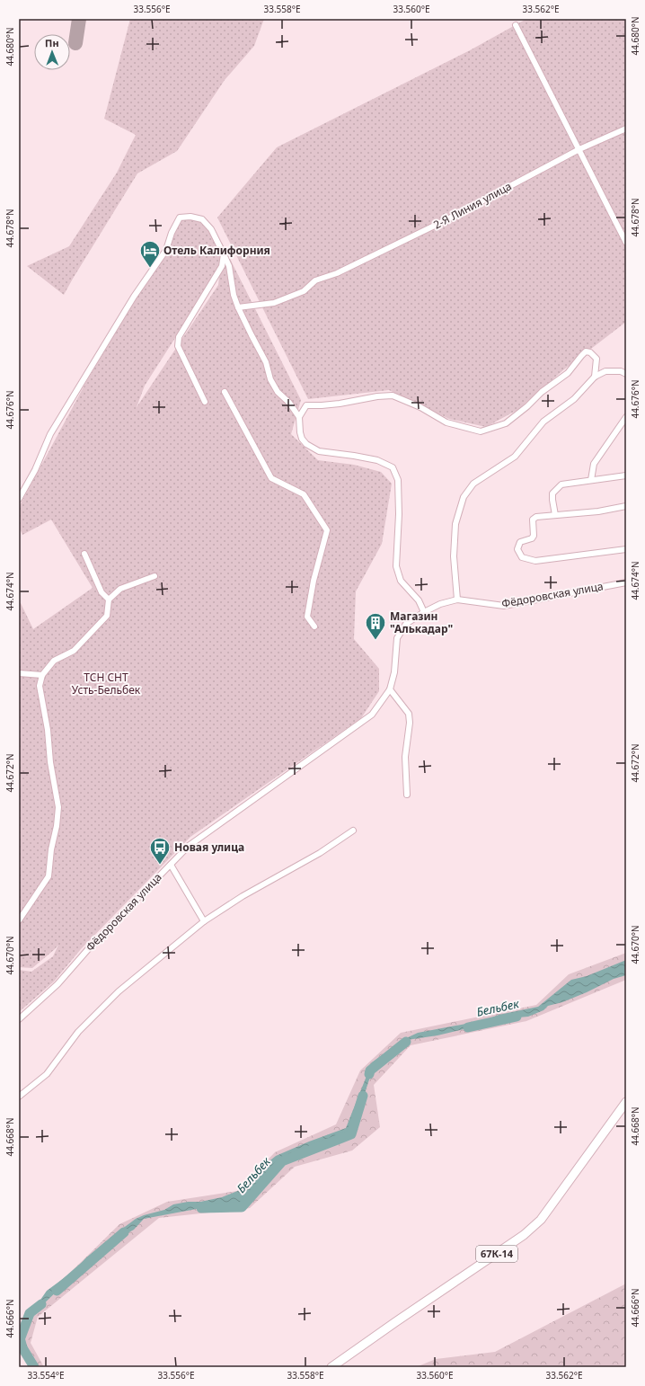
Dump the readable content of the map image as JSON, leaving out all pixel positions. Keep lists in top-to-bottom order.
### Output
{
  "streets": {
    "main road": ["67К-14"],
    "street": ["2-Я Линия улица", "Фёдоровская улица"]
  },
  "water": ["Бельбек"],
  "parks": ["ТСН СНТ Усть-Бельбек"],
  "places": {
    "hotel": ["Отель Калифорния"],
    "building": ["Магазин \"Алькадар\""],
    "bus stop": ["Новая улица"]
  },
  "north": "top",
  "coordinates": [
    "33.556°E",
    "33.558°E",
    "33.560°E",
    "33.562°E",
    "44.680°N",
    "44.678°N",
    "44.676°N",
    "44.674°N",
    "44.672°N",
    "44.670°N",
    "44.668°N",
    "44.666°N",
    "33.554°E"
  ]
}
